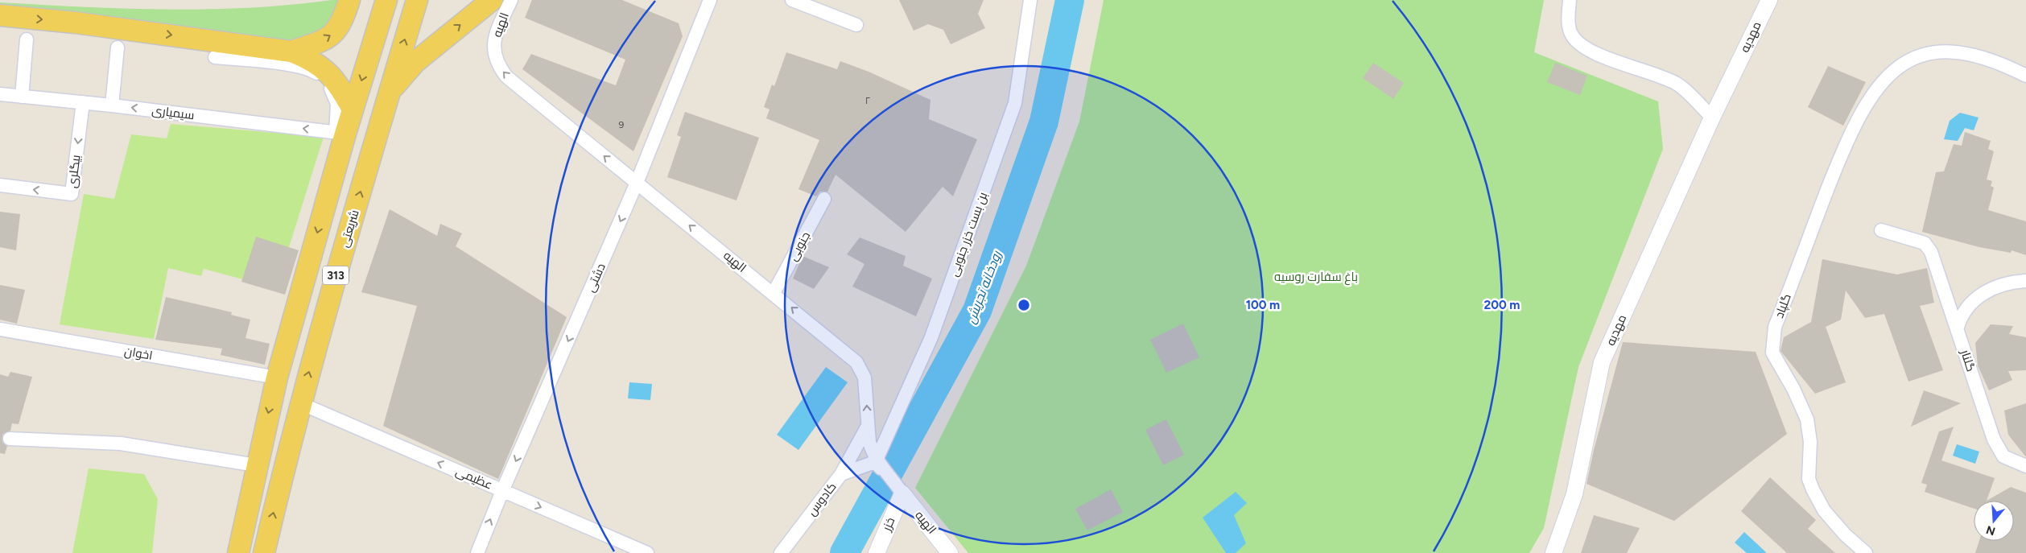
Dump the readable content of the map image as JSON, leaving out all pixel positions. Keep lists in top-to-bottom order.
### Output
{
  "streets": {
    "main road": ["شریعتی", "313"],
    "street": [
      "الهیه",
      "مهدیه",
      "سیمیاری",
      "بیگلری",
      "بن بست خزر جنوبی",
      "جنوبی",
      "دشتی",
      "گلپاد",
      "اخوان",
      "گلنار",
      "عظیمی",
      "کادوس",
      "خزر"
    ]
  },
  "crossings": [
    ["الهیه", "بن بست خزر جنوبی"],
    ["الهیه", "جنوبی"],
    ["الهیه", "دشتی"],
    ["الهیه", "کادوس"],
    ["الهیه", "خزر"],
    ["سیمیاری", "بیگلری"],
    ["سیمیاری", "313"],
    ["شریعتی", "عظیمی"],
    ["بن بست خزر جنوبی", "کادوس"],
    ["313", "اخوان"],
    ["دشتی", "عظیمی"]
  ],
  "one_way": ["الهیه", "سیمیاری"],
  "water": ["رودخانه تجریش"],
  "parks": ["باغ سفارت روسیه"],
  "house_numbers": ["۲", "9"],
  "north": "bottom",
  "rings": ["100 m", "200 m"]
}
